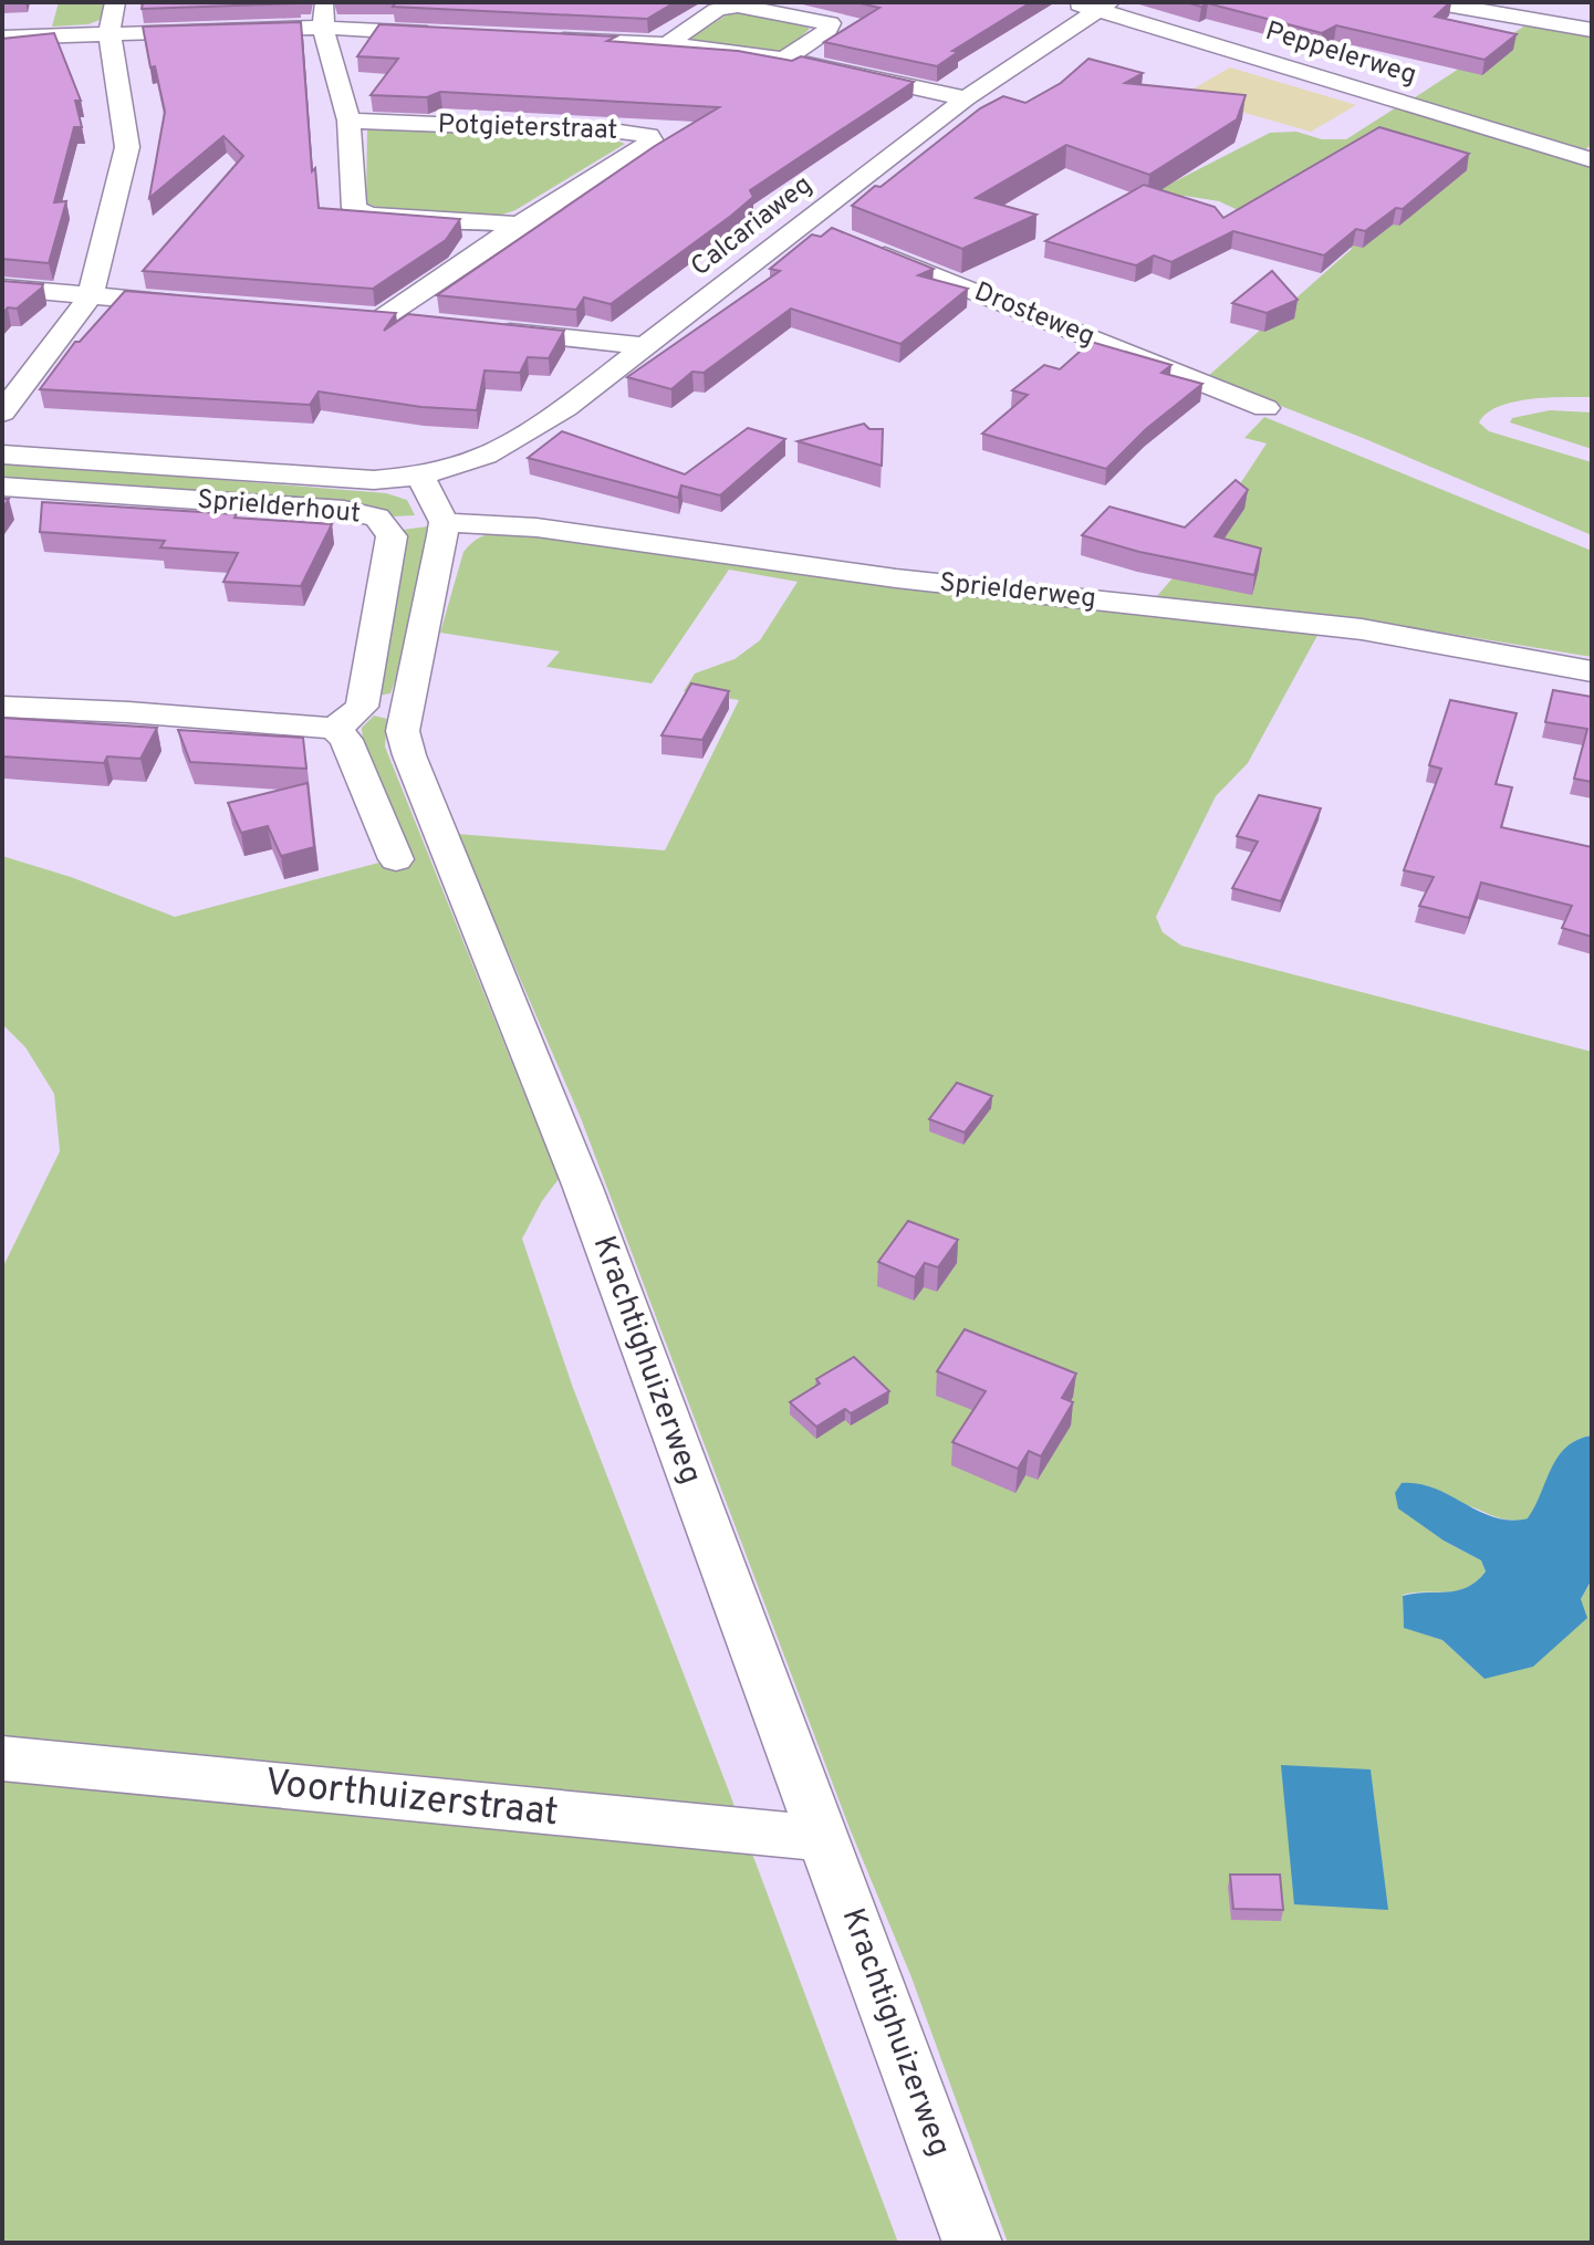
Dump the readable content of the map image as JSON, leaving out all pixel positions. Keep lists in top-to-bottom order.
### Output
{
  "streets": {
    "street": [
      "Peppelerweg",
      "Potgieterstraat",
      "Calcariaweg",
      "Drosteweg",
      "Sprielderhout",
      "Sprielderweg",
      "Krachtighuizerweg",
      "Voorthuizerstraat"
    ]
  },
  "crossings": [
    ["Peppelerweg", "Calcariaweg"],
    ["Sprielderhout", "Krachtighuizerweg"],
    ["Sprielderweg", "Krachtighuizerweg"],
    ["Krachtighuizerweg", "Voorthuizerstraat"]
  ]
}
